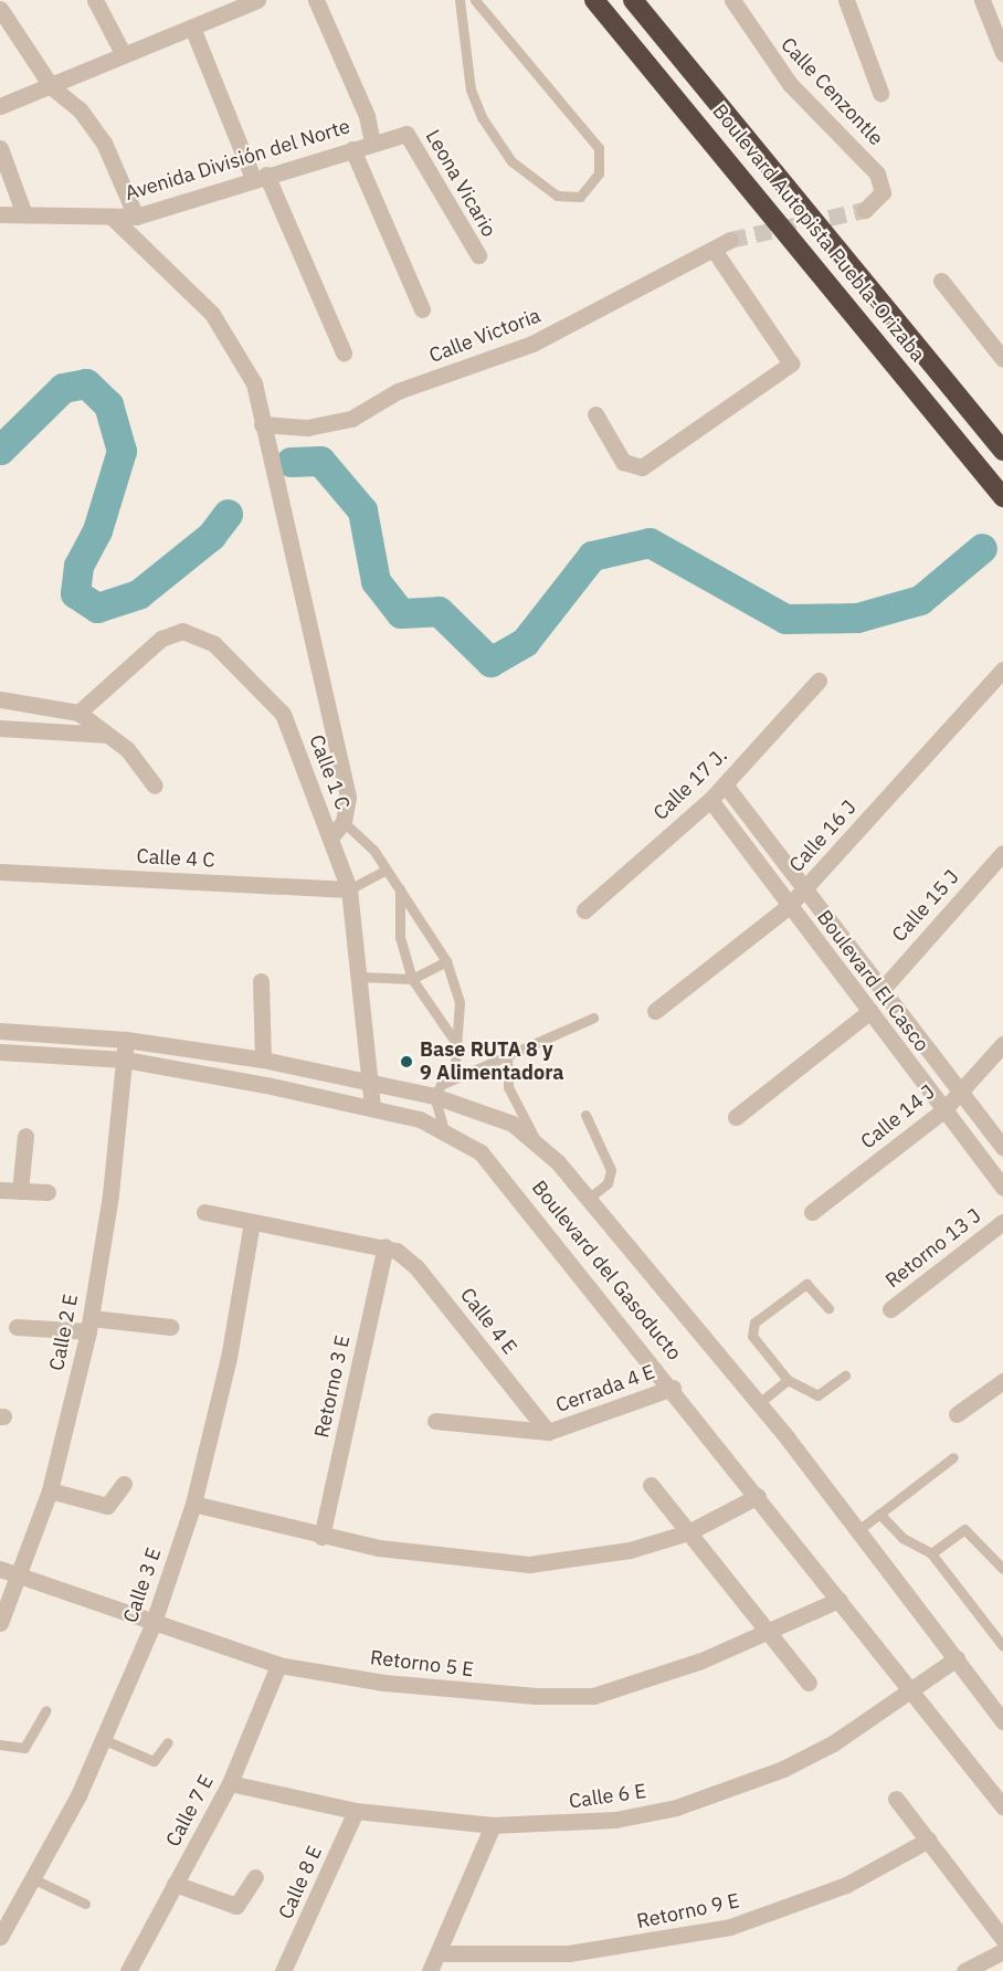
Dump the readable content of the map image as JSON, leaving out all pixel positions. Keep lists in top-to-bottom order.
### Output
{
  "streets": {
    "highway": ["Boulevard Autopista Puebla-Orizaba"],
    "street": [
      "Calle Cenzontle",
      "Avenida División del Norte",
      "Leona Vicario",
      "Calle Victoria",
      "Calle 1 C",
      "Calle 17 J.",
      "Calle 16 J",
      "Calle 4 C",
      "Calle 15 J",
      "Boulevard El Casco",
      "Calle 14 J",
      "Retorno 13 J",
      "Boulevard del Gasoducto",
      "Calle 4 E",
      "Calle 2 E",
      "Retorno 3 E",
      "Cerrada 4 E",
      "Calle 3 E",
      "Retorno 5 E",
      "Calle 6 E",
      "Calle 7 E",
      "Calle 8 E",
      "Retorno 9 E"
    ]
  },
  "crossings": [
    ["Avenida División del Norte", "Leona Vicario"],
    ["Calle 1 C", "Calle 4 C"],
    ["Calle 1 C", "Boulevard del Gasoducto"],
    ["Calle 17 J.", "Boulevard El Casco"],
    ["Calle 16 J", "Boulevard El Casco"],
    ["Calle 15 J", "Boulevard El Casco"],
    ["Boulevard El Casco", "Calle 14 J"],
    ["Boulevard del Gasoducto", "Calle 2 E"],
    ["Boulevard del Gasoducto", "Cerrada 4 E"],
    ["Boulevard del Gasoducto", "Retorno 5 E"],
    ["Boulevard del Gasoducto", "Calle 6 E"],
    ["Calle 4 E", "Retorno 3 E"],
    ["Calle 4 E", "Cerrada 4 E"],
    ["Calle 2 E", "Retorno 5 E"],
    ["Calle 3 E", "Retorno 5 E"],
    ["Retorno 5 E", "Calle 7 E"],
    ["Calle 6 E", "Calle 7 E"],
    ["Calle 6 E", "Calle 8 E"]
  ],
  "places": ["Base RUTA 8 y 9 Alimentadora"]
}
